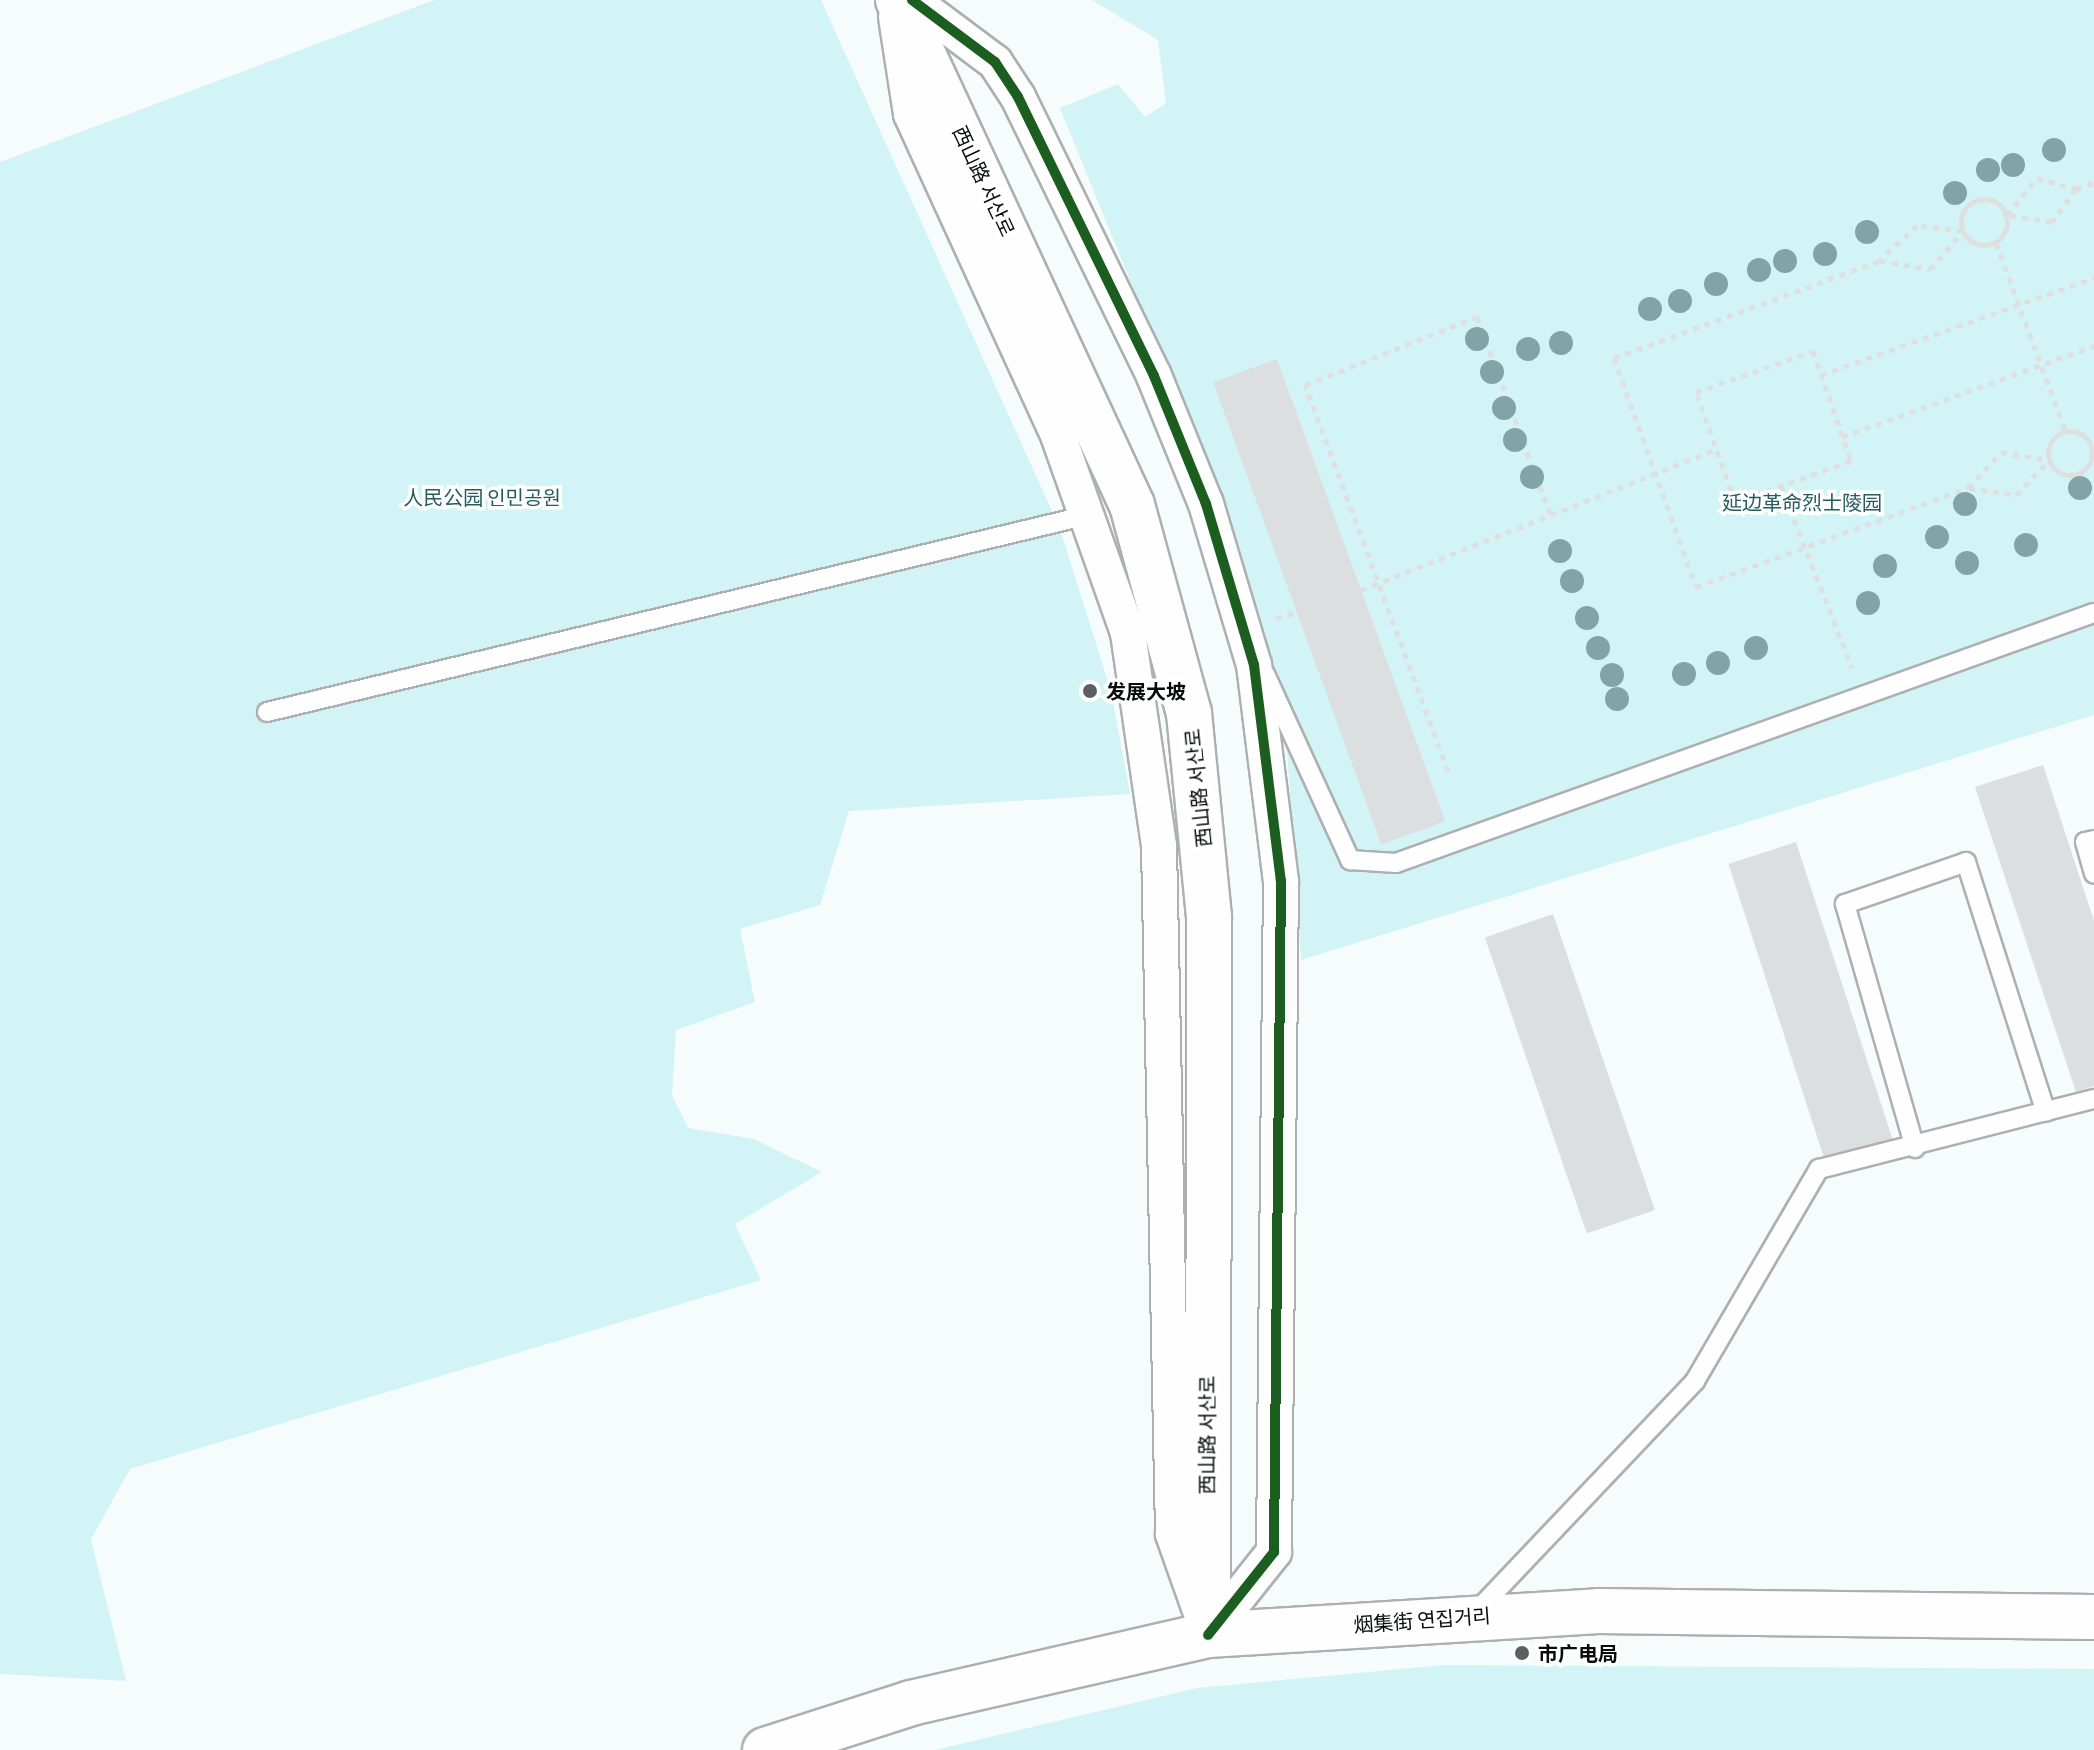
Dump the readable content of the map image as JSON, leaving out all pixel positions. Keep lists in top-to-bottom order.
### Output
{
  "streets": {
    "street": ["西山路 서산로", "烟集街 연집거리"]
  },
  "crossings": [
    ["西山路 서산로", "烟集街 연집거리"]
  ],
  "parks": ["人民公园 인민공원", "延边革命烈士陵园"],
  "places": ["发展大坡", "市广电局"]
}
